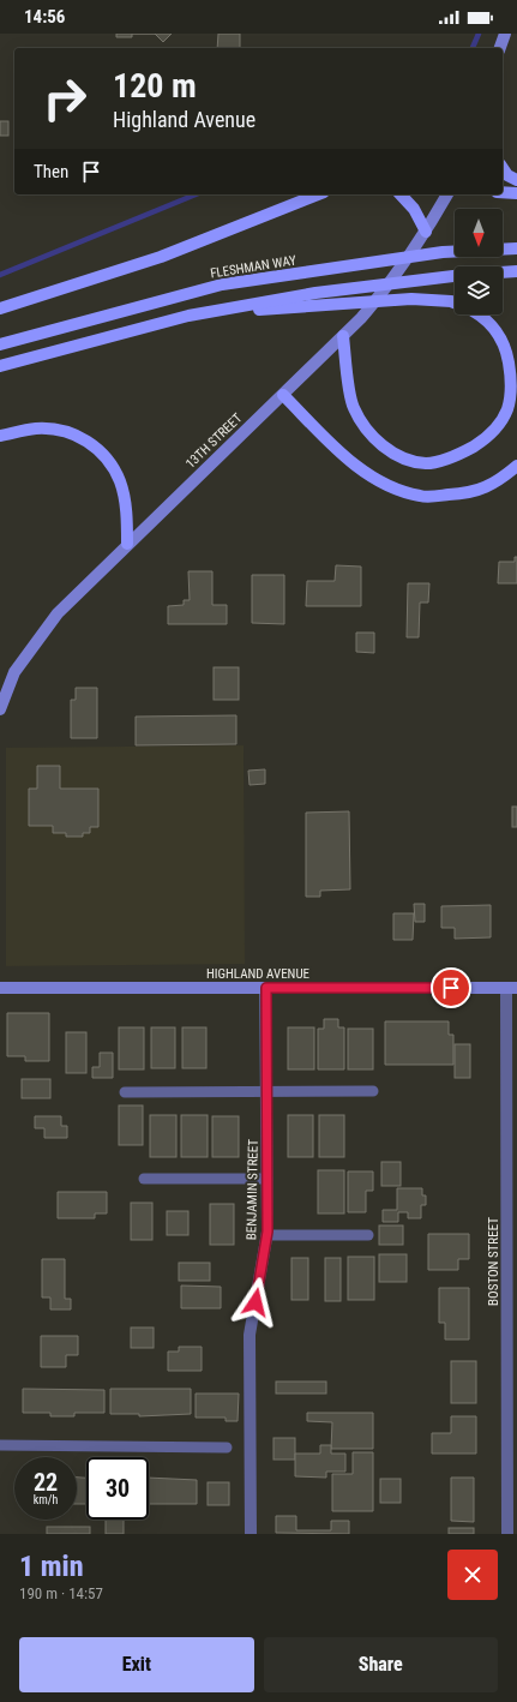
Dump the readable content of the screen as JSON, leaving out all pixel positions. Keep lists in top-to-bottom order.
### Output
{
  "streets": {
    "main road": ["FLESHMAN WAY", "13TH STREET", "HIGHLAND AVENUE"],
    "street": ["BENJAMIN STREET", "BOSTON STREET"]
  },
  "crossings": [
    ["HIGHLAND AVENUE", "BENJAMIN STREET"],
    ["HIGHLAND AVENUE", "BOSTON STREET"]
  ],
  "north": "bottom",
  "page": {
    "status": "14:56",
    "turn": ["120 m", "Highland Avenue"],
    "then": "Then",
    "speed": "22 km/h",
    "limit": "30",
    "heading": ["1 min", "190 m · 14:57"],
    "buttons": ["Exit", "Share"]
  }
}
